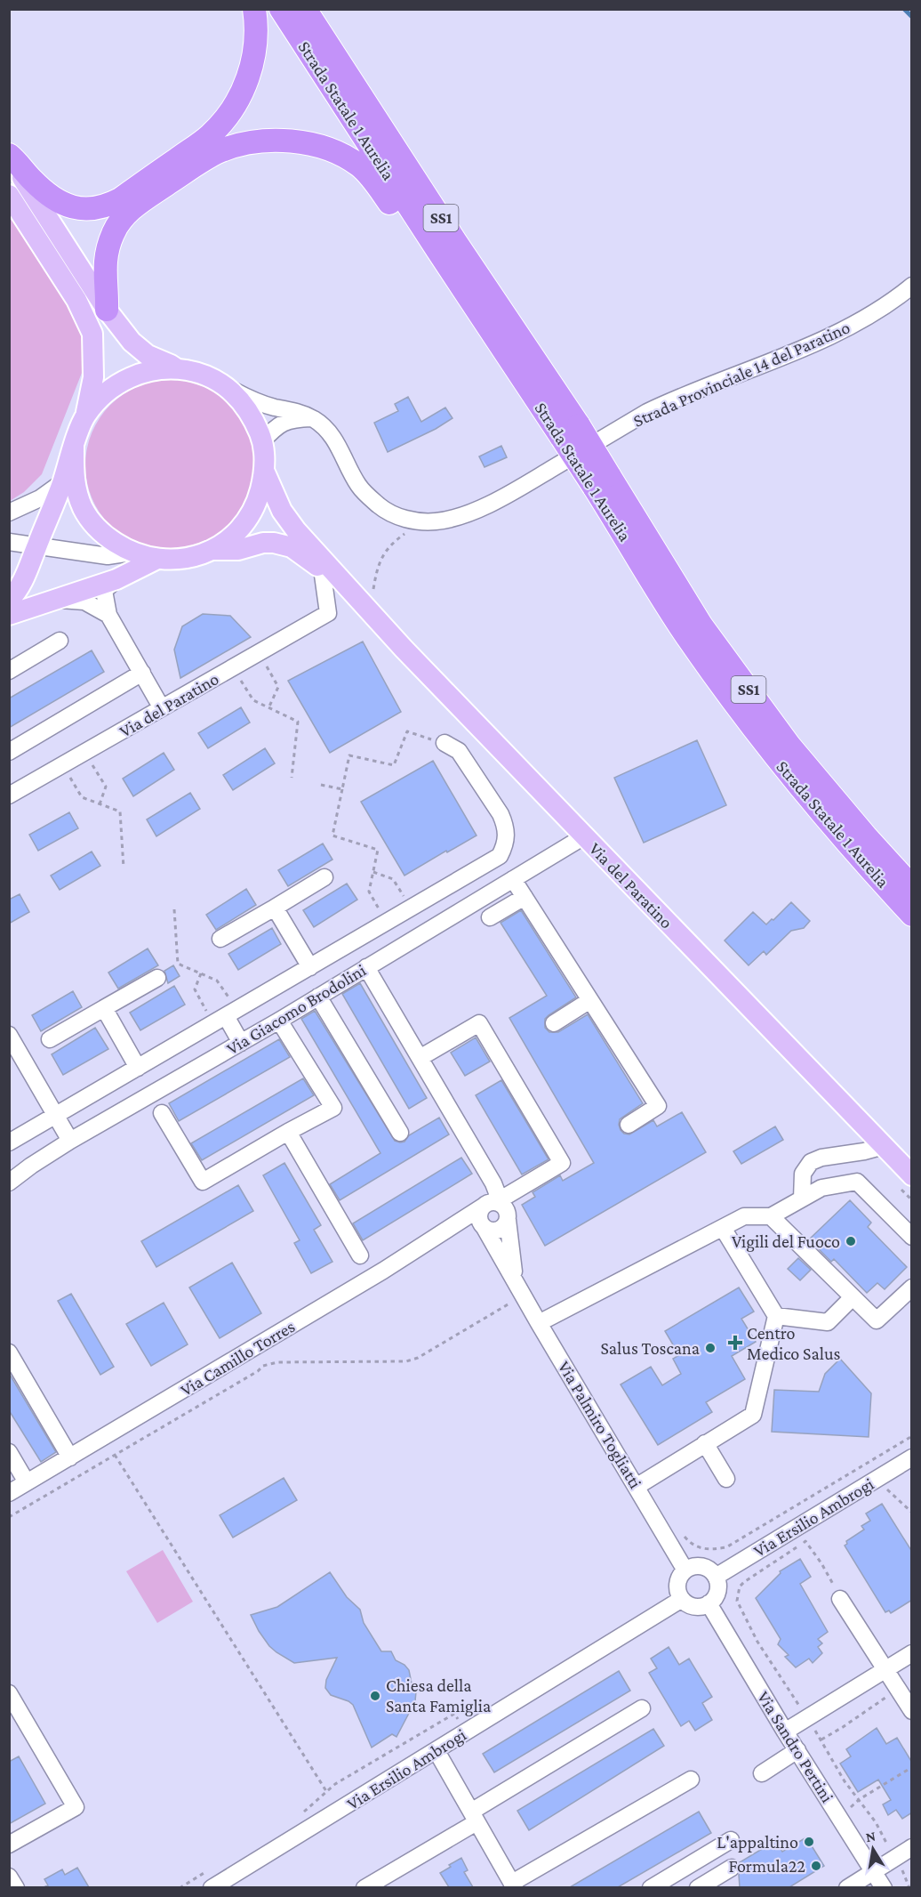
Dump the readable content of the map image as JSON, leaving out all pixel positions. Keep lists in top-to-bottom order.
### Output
{
  "streets": {
    "highway": ["Strada Statale 1 Aurelia", "SS1"],
    "main road": ["Via del Paratino"],
    "street": [
      "Strada Provinciale 14 del Paratino",
      "Via Giacomo Brodolini",
      "Via Camillo Torres",
      "Via Palmiro Togliatti",
      "Via Ersilio Ambrogi",
      "Via Sandro Pertini"
    ]
  },
  "crossings": [
    ["Via del Paratino", "Via Giacomo Brodolini"],
    ["Via Camillo Torres", "Via Palmiro Togliatti"],
    ["Via Palmiro Togliatti", "Via Ersilio Ambrogi"],
    ["Via Palmiro Togliatti", "Via Sandro Pertini"],
    ["Via Ersilio Ambrogi", "Via Sandro Pertini"]
  ],
  "places": {
    "other": [
      "Vigili del Fuoco",
      "Salus Toscana",
      "Chiesa della Santa Famiglia",
      "L'appaltino",
      "Formula22"
    ],
    "health": ["Centro Medico Salus"]
  },
  "north": "top"
}
